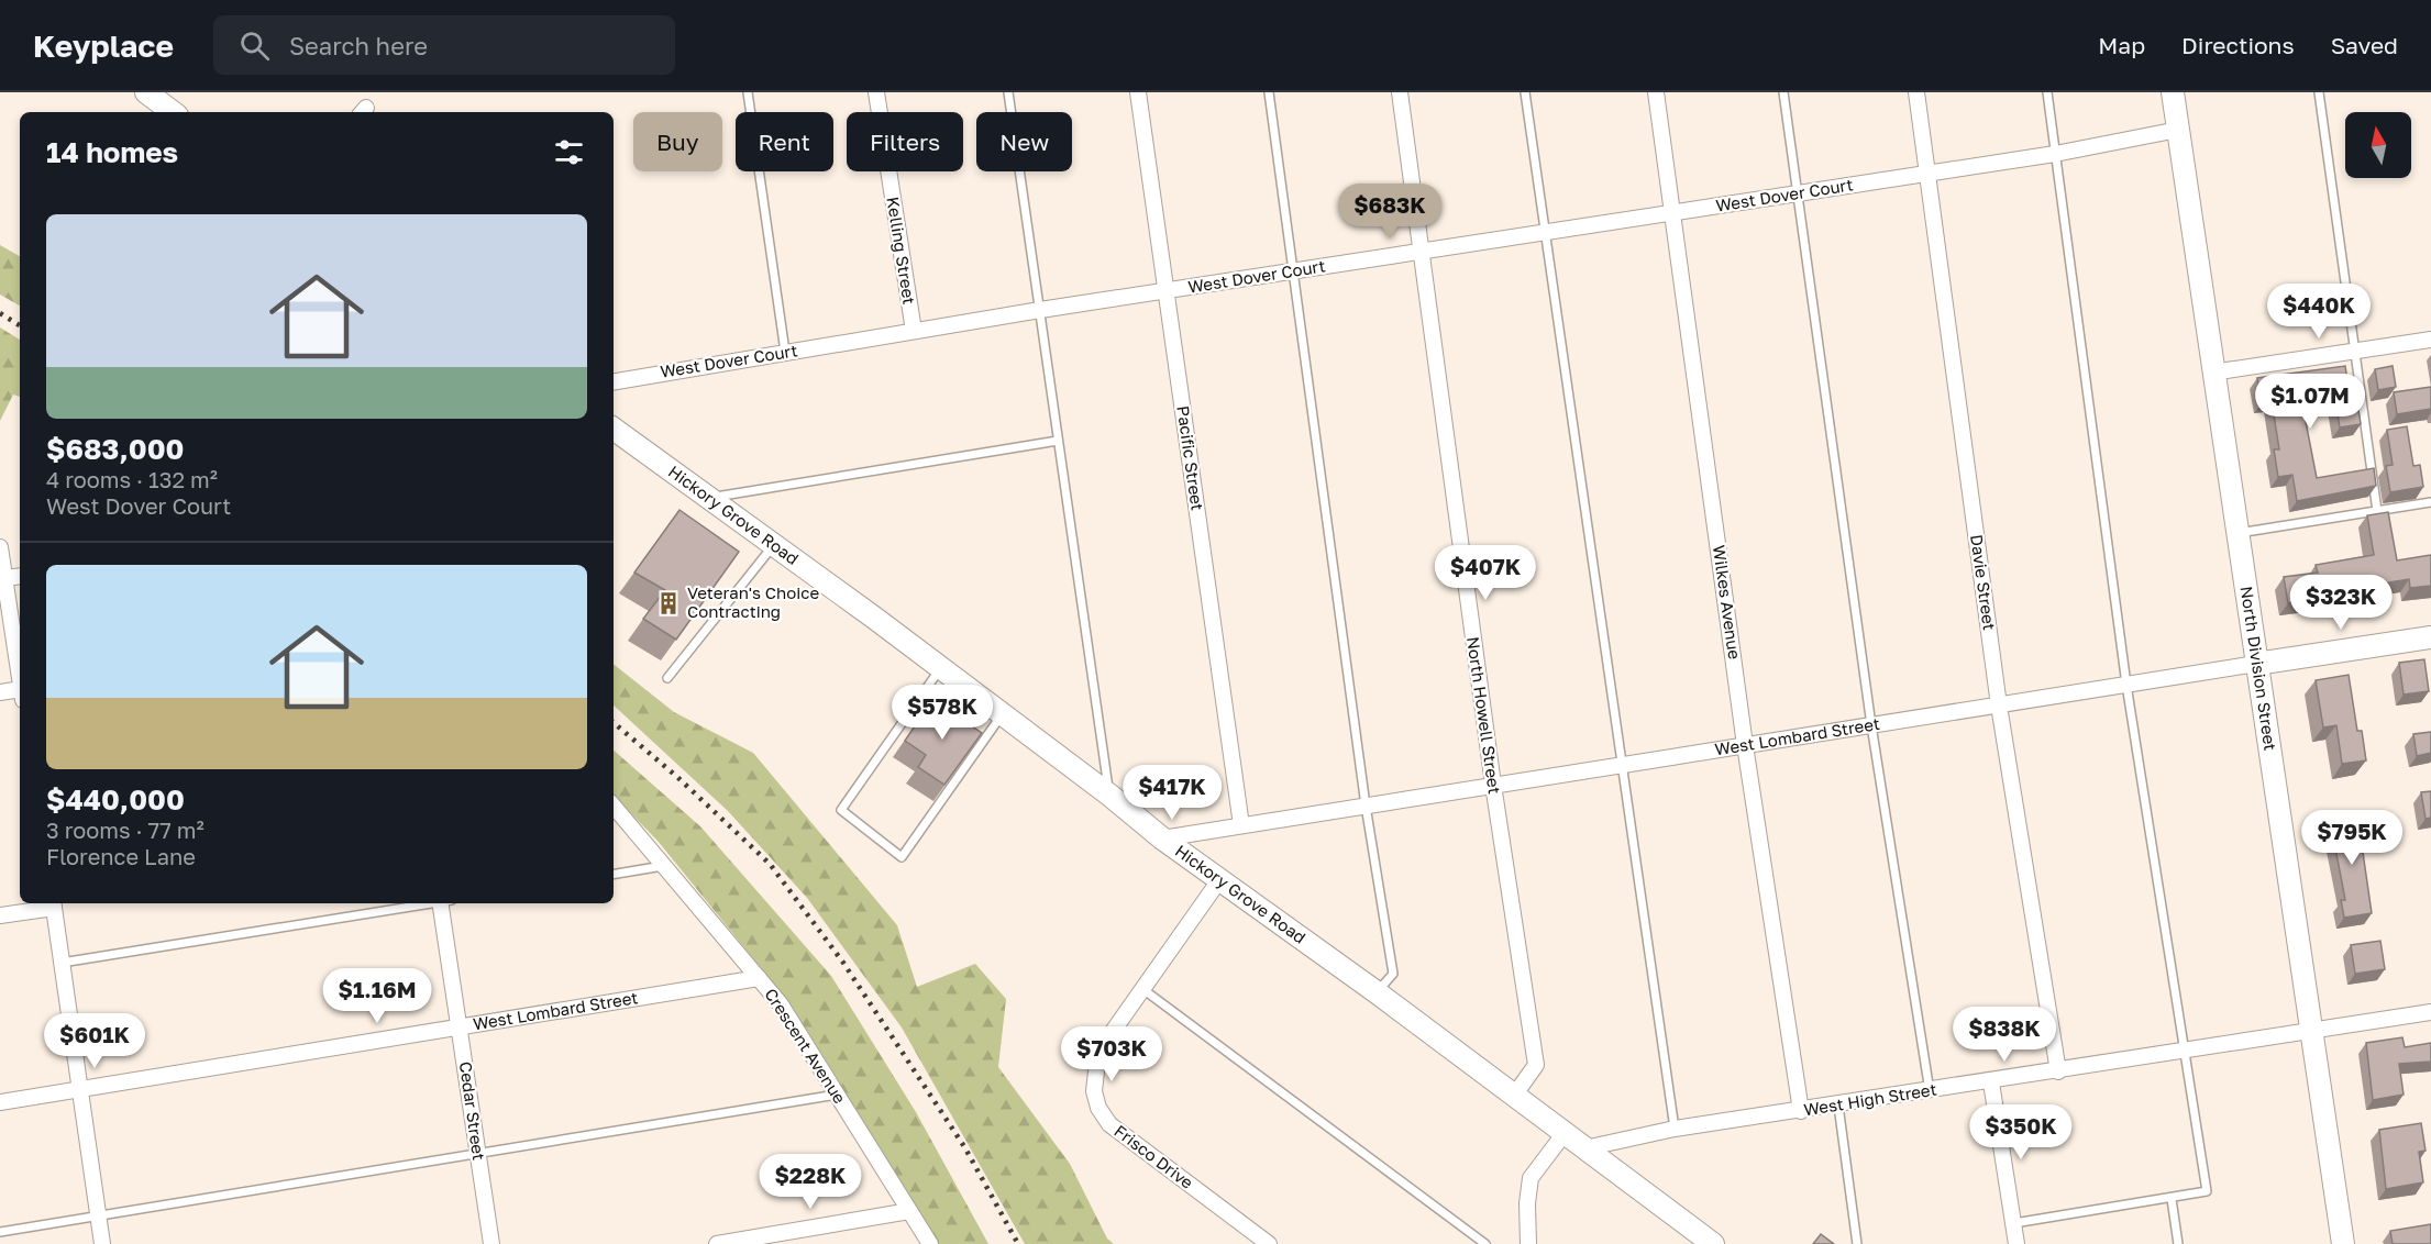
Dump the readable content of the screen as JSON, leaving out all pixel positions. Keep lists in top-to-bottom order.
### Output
{
  "streets": {
    "main road": ["Hickory Grove Road", "North Division Street", "West Lombard Street"],
    "street": [
      "West Dover Court",
      "Kelling Street",
      "Pacific Street",
      "Davie Street",
      "Wilkes Avenue",
      "North Howell Street",
      "Crescent Avenue",
      "West High Street",
      "Cedar Street",
      "Frisco Drive"
    ]
  },
  "crossings": [
    ["West Dover Court", "Kelling Street"],
    ["West Dover Court", "Pacific Street"],
    ["West Dover Court", "Davie Street"],
    ["West Dover Court", "Wilkes Avenue"],
    ["West Dover Court", "North Division Street"],
    ["West Dover Court", "North Howell Street"],
    ["Pacific Street", "West Lombard Street"],
    ["Hickory Grove Road", "North Howell Street"],
    ["Hickory Grove Road", "West Lombard Street"],
    ["Hickory Grove Road", "West High Street"],
    ["Hickory Grove Road", "Frisco Drive"],
    ["Davie Street", "West Lombard Street"],
    ["Davie Street", "West High Street"],
    ["Wilkes Avenue", "West Lombard Street"],
    ["Wilkes Avenue", "West High Street"],
    ["North Division Street", "West Lombard Street"],
    ["North Division Street", "West High Street"],
    ["North Howell Street", "West Lombard Street"],
    ["West Lombard Street", "Crescent Avenue"],
    ["West Lombard Street", "Cedar Street"]
  ],
  "places": {
    "building": ["Veteran's Choice Contracting"]
  },
  "north": "top",
  "page": {
    "header": "Keyplace",
    "search": "Search here",
    "nav": ["Map", "Directions", "Saved"],
    "chip": [
      "Buy",
      "Rent",
      "Filters",
      "New"
    ],
    "heading": "14 homes",
    "price": [
      "$683K",
      "$440K",
      "$1.07M",
      "$407K",
      "$323K",
      "$578K",
      "$417K",
      "$795K",
      "$1.16M",
      "$838K",
      "$601K",
      "$703K",
      "$350K",
      "$228K"
    ],
    "list": [
      {
        "name": "$683,000",
        "note": "4 rooms · 132 m² · West Dover Court"
      },
      {
        "name": "$440,000",
        "note": "3 rooms · 77 m² · Florence Lane"
      }
    ]
  }
}
